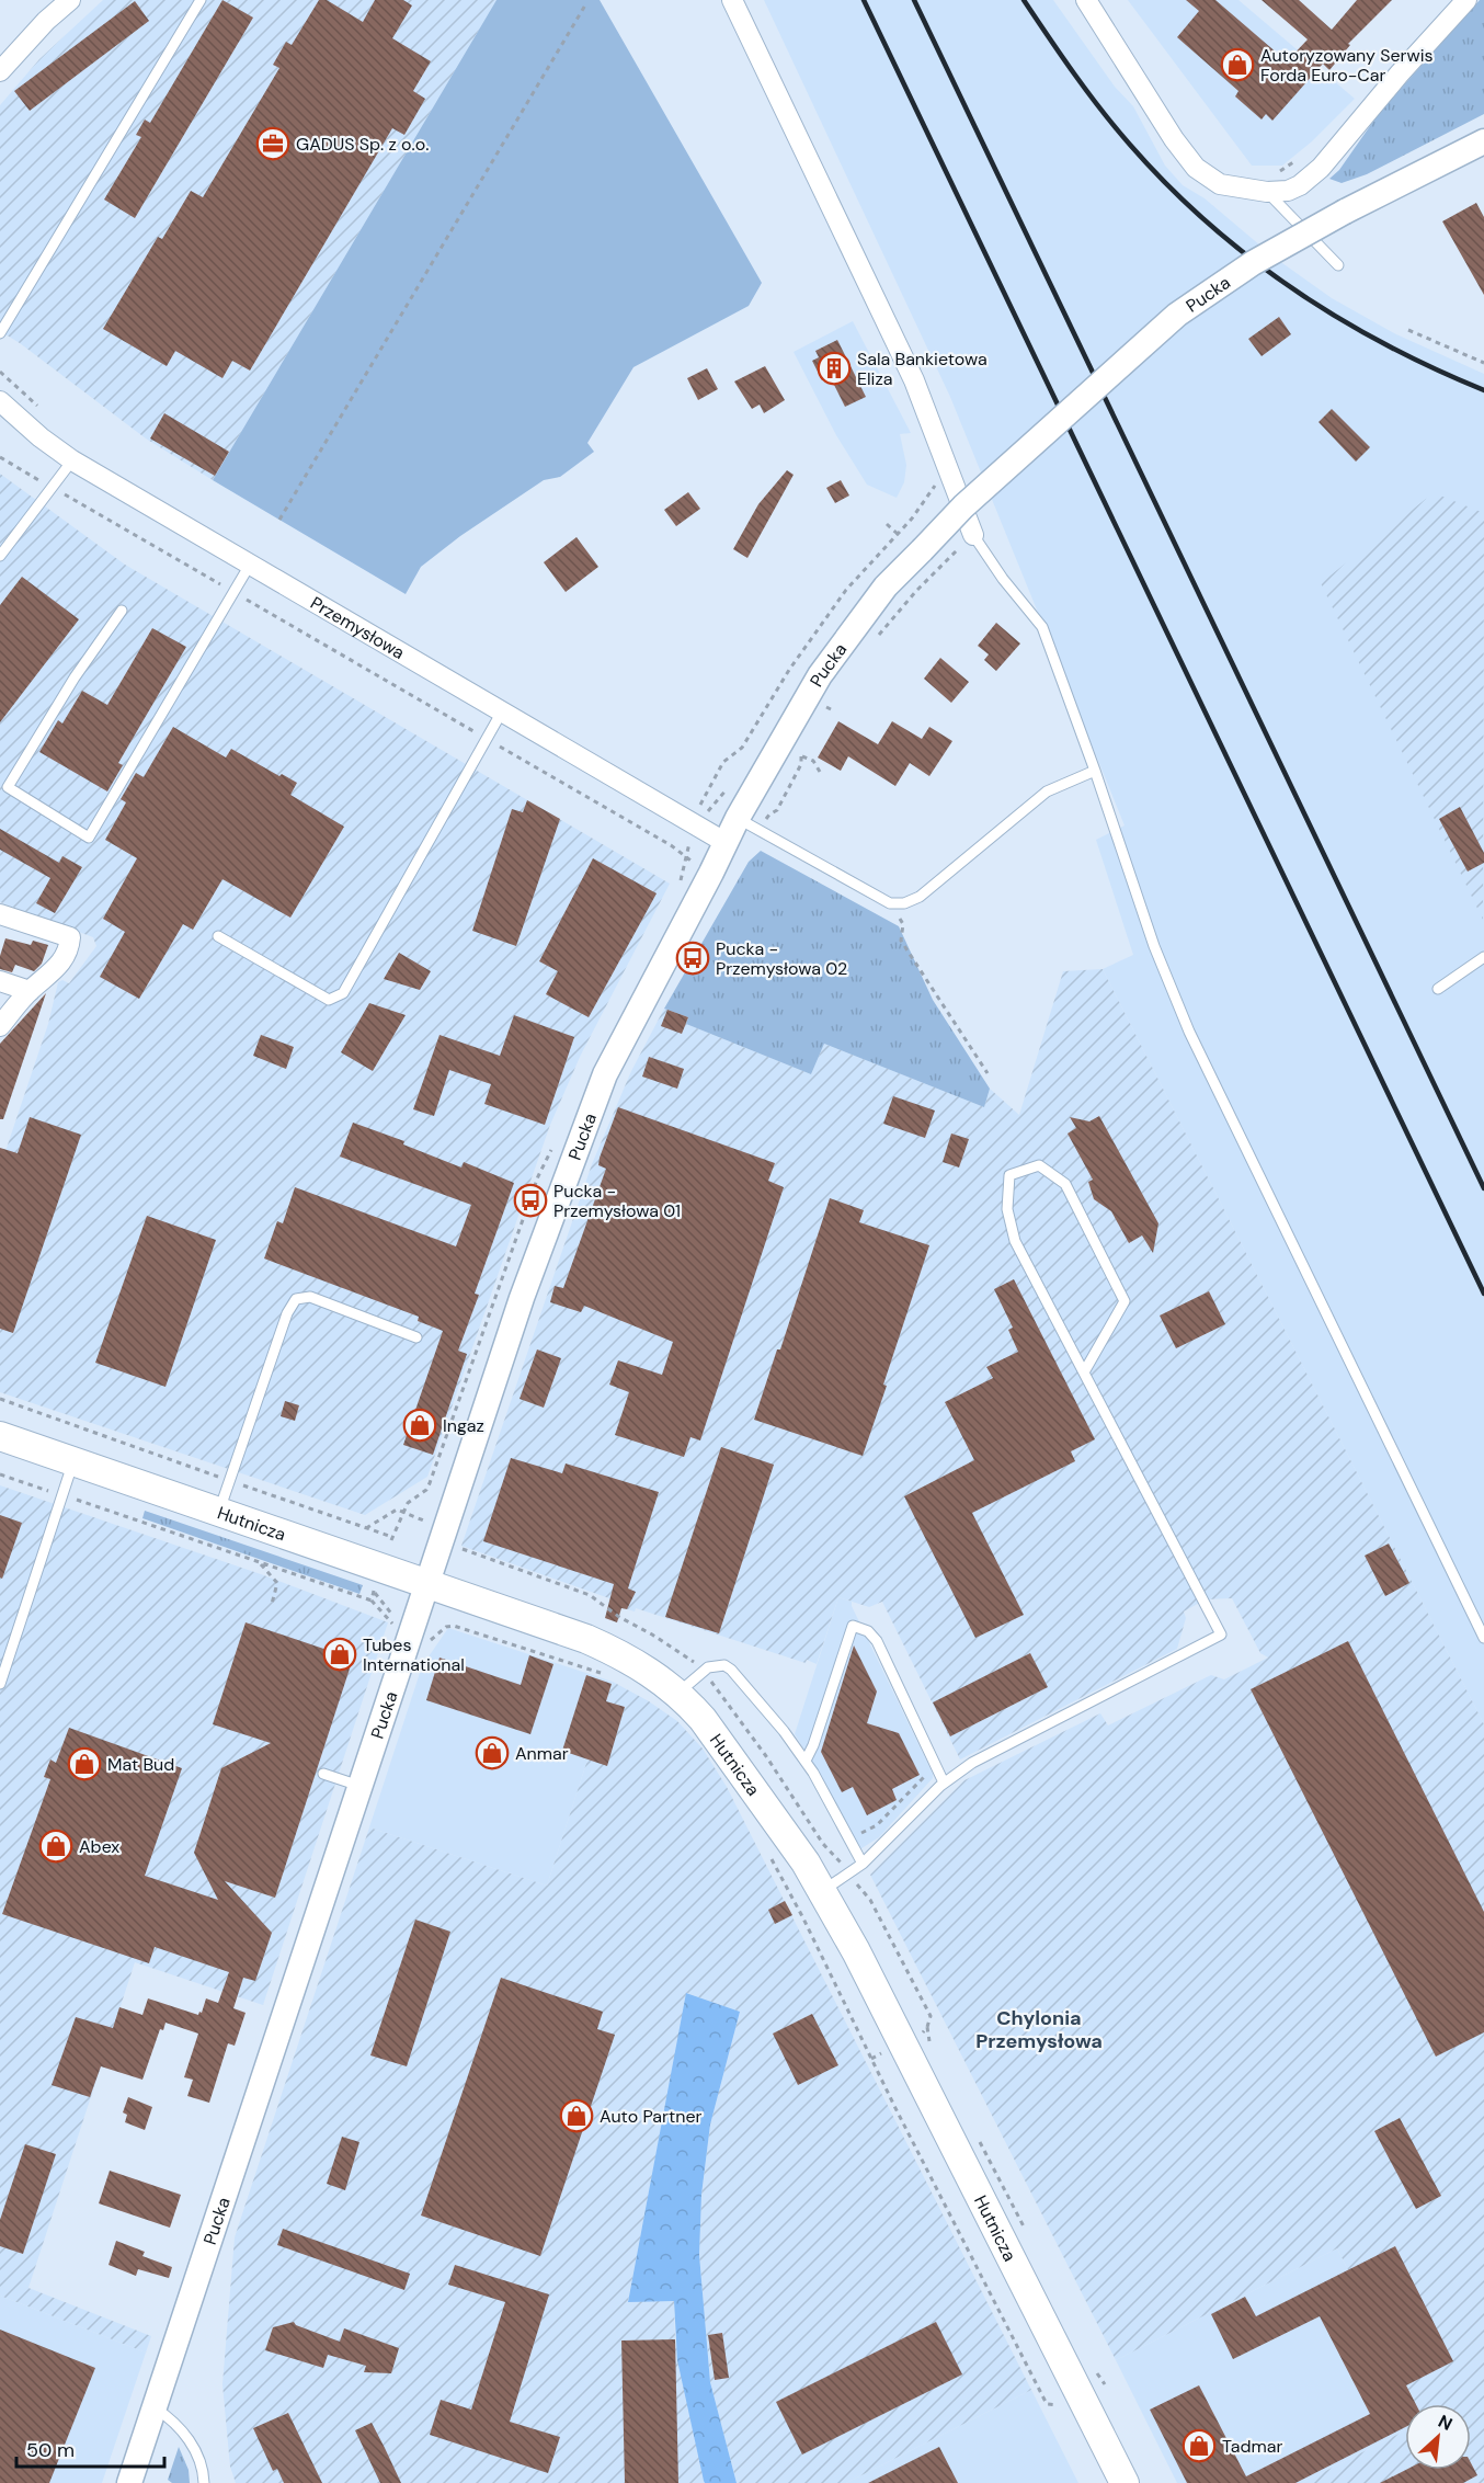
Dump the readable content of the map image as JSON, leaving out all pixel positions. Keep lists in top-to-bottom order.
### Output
{
  "streets": {
    "main road": ["Hutnicza"],
    "street": ["Pucka", "Przemysłowa"]
  },
  "crossings": [
    ["Pucka", "Przemysłowa"],
    ["Pucka", "Hutnicza"]
  ],
  "districts": ["Chylonia Przemysłowa"],
  "places": {
    "shop": [
      "Autoryzowany Serwis Forda Euro-Car",
      "Ingaz",
      "Tubes International",
      "Anmar",
      "Mat Bud",
      "Abex",
      "Auto Partner",
      "Tadmar"
    ],
    "office": ["GADUS Sp. z o.o."],
    "building": ["Sala Bankietowa Eliza"],
    "bus stop": ["Pucka - Przemysłowa 02", "Pucka - Przemysłowa 01"]
  },
  "scale_bar": "50 m",
  "north": "top right"
}
